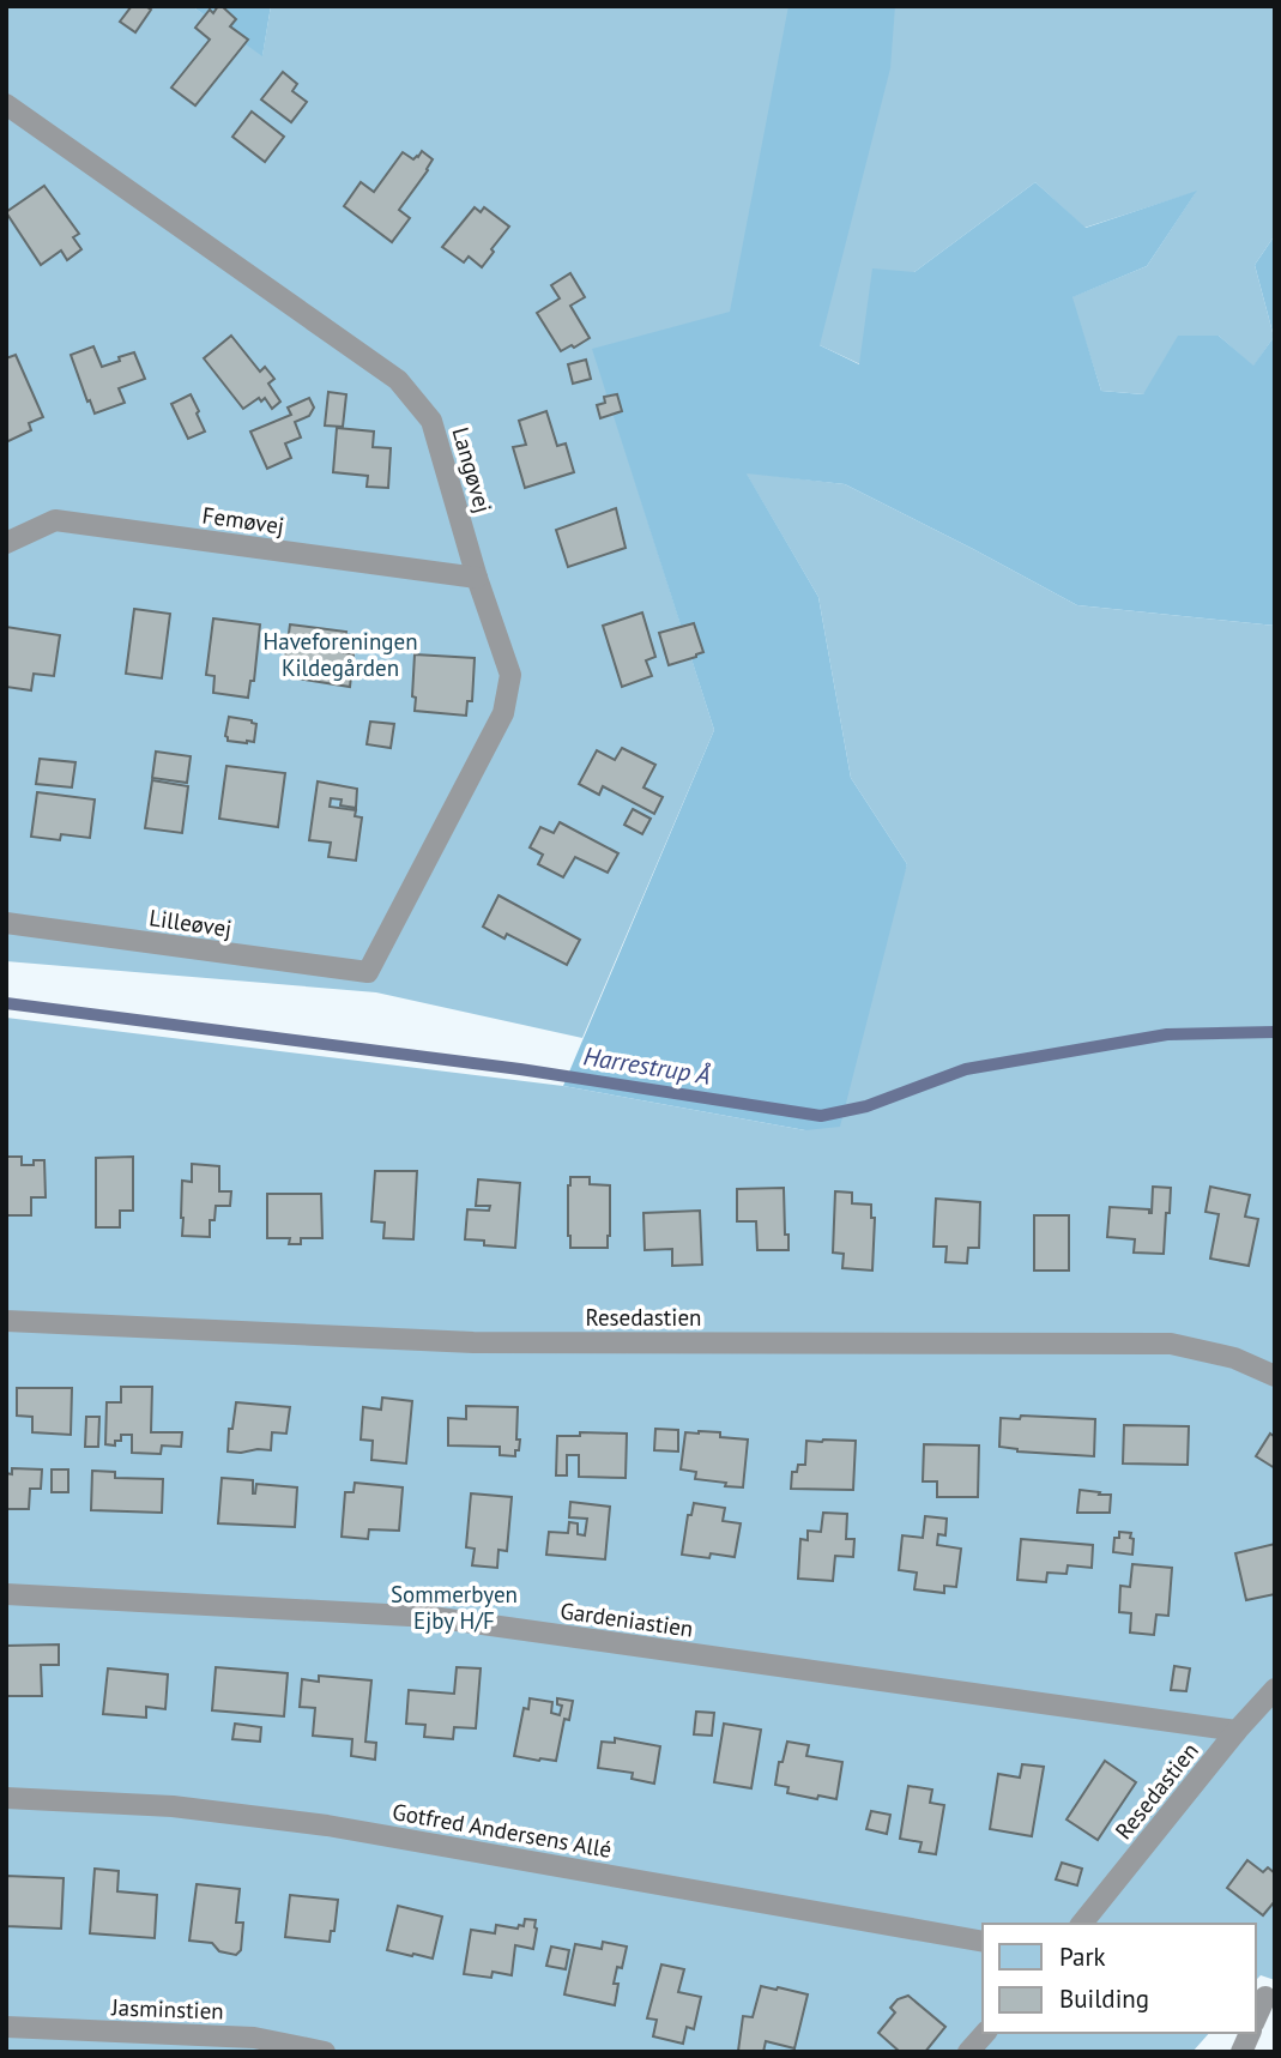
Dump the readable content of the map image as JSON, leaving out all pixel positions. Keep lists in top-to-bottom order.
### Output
{
  "streets": {
    "lane": [
      "Langøvej",
      "Femøvej",
      "Lilleøvej",
      "Resedastien",
      "Gardeniastien",
      "Gotfred Andersens Allé",
      "Jasminstien"
    ]
  },
  "crossings": [
    ["Langøvej", "Femøvej"],
    ["Langøvej", "Lilleøvej"],
    ["Resedastien", "Gardeniastien"]
  ],
  "water": ["Harrestrup Å"],
  "parks": ["Haveforeningen Kildegården", "Sommerbyen Ejby H/F"],
  "legend": ["Park", "Building"]
}
